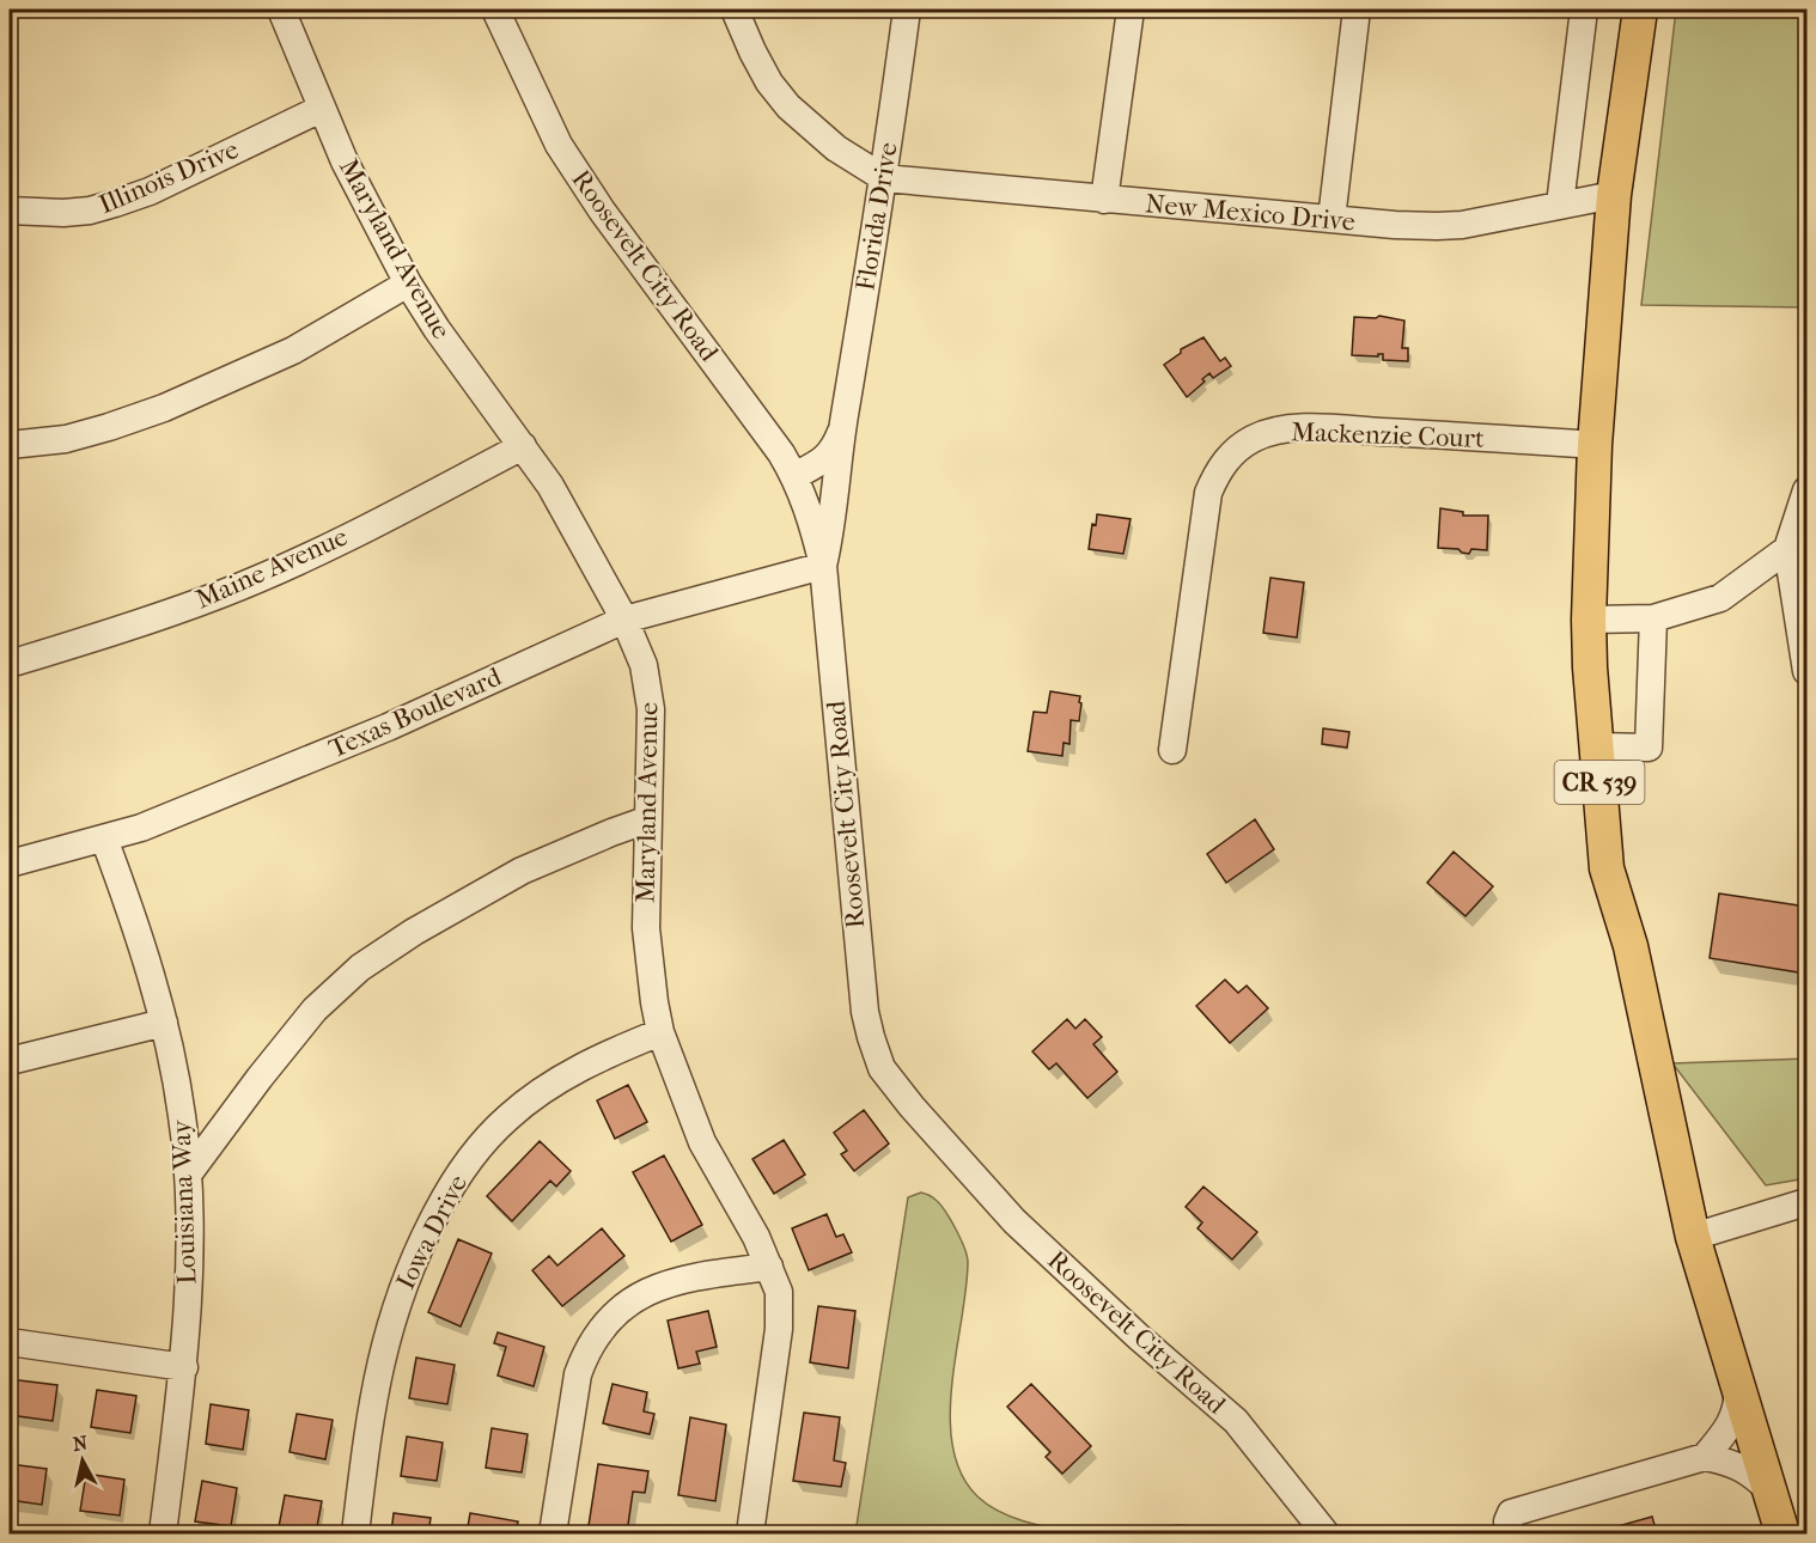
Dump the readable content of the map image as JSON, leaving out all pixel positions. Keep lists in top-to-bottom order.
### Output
{
  "streets": {
    "main road": ["CR 539"],
    "street": [
      "Illinois Drive",
      "New Mexico Drive",
      "Florida Drive",
      "Maryland Avenue",
      "Roosevelt City Road",
      "Mackenzie Court",
      "Maine Avenue",
      "Texas Boulevard",
      "Louisiana Way",
      "Iowa Drive"
    ]
  },
  "crossings": [
    ["Illinois Drive", "Maryland Avenue"],
    ["New Mexico Drive", "Florida Drive"],
    ["New Mexico Drive", "CR 539"],
    ["Florida Drive", "Roosevelt City Road"],
    ["Florida Drive", "Texas Boulevard"],
    ["Maryland Avenue", "Maine Avenue"],
    ["Maryland Avenue", "Texas Boulevard"],
    ["Maryland Avenue", "Iowa Drive"],
    ["Roosevelt City Road", "Texas Boulevard"],
    ["Mackenzie Court", "CR 539"],
    ["Texas Boulevard", "Louisiana Way"]
  ],
  "north": "top"
}
